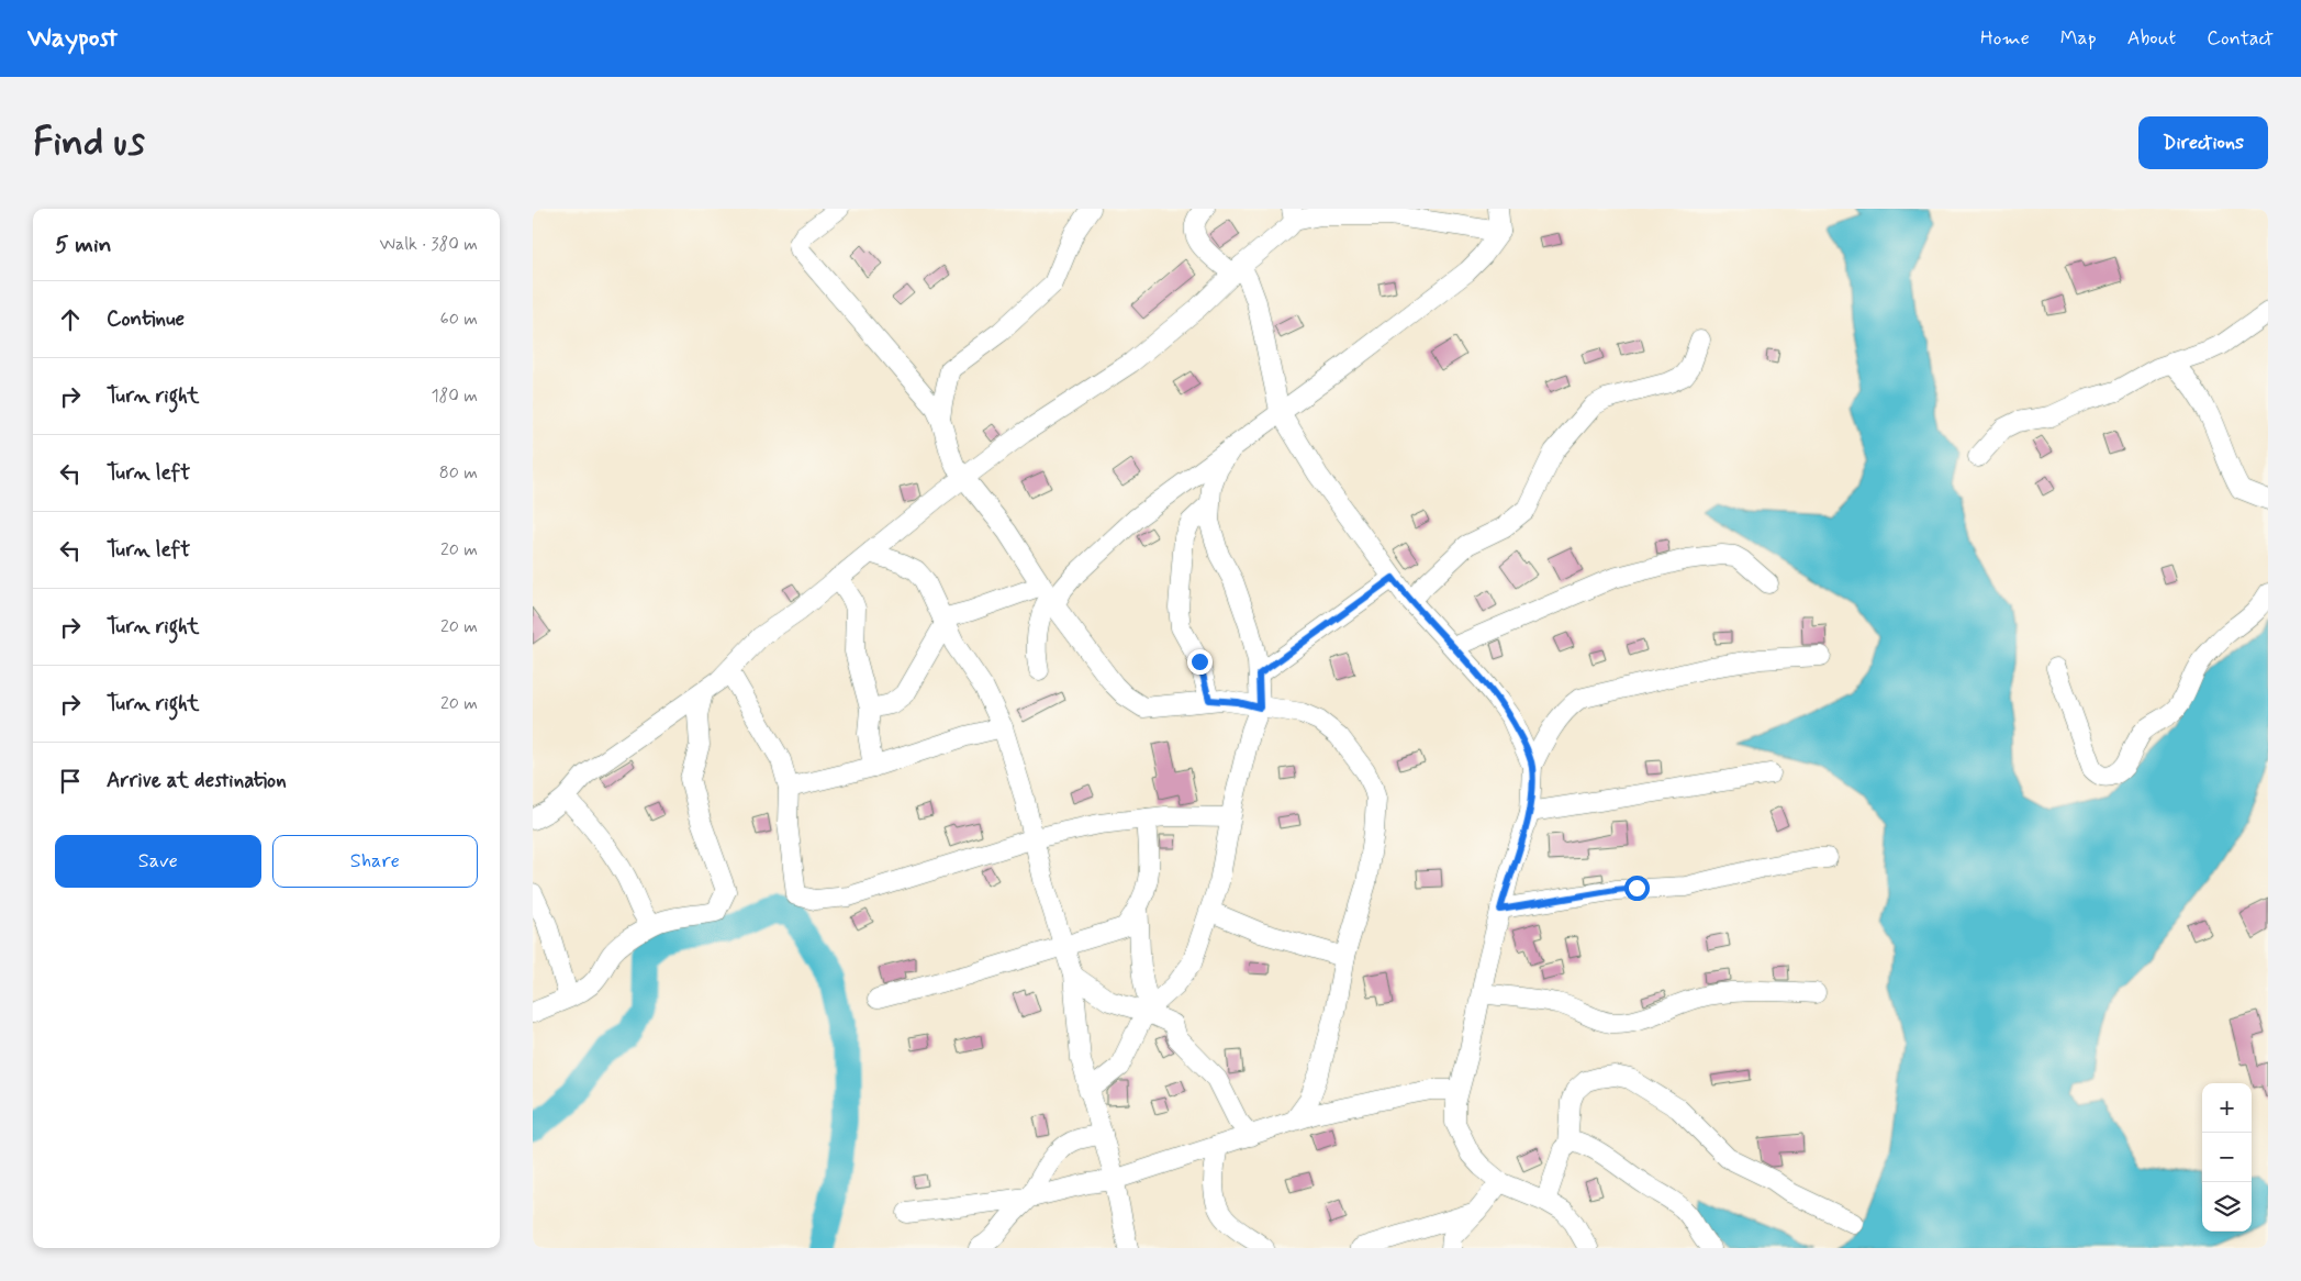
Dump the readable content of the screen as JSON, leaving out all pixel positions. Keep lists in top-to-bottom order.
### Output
{
  "page": {
    "header": "Waypost",
    "nav": [
      "Home",
      "Map",
      "About",
      "Contact"
    ],
    "buttons": [
      "Directions",
      ["Save", "Share"]
    ],
    "title": "Find us",
    "heading": ["5 min", "Walk · 380 m"],
    "list": [
      ["Continue", "60 m"],
      ["Turn right", "180 m"],
      ["Turn left", "80 m"],
      ["Turn left", "20 m"],
      ["Turn right", "20 m"],
      ["Turn right", "20 m"],
      "Arrive at destination"
    ],
    "map_buttons": ["+", "−"]
  }
}
